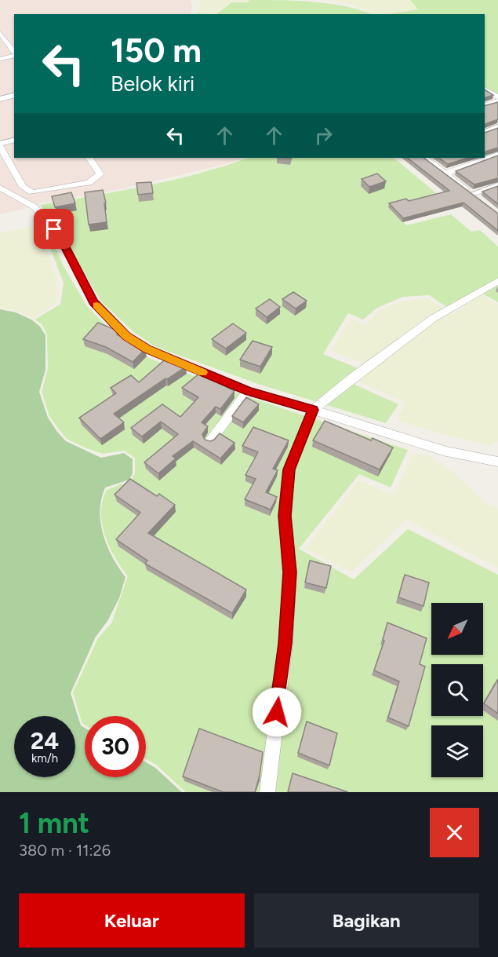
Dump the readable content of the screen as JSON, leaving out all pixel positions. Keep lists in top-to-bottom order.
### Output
{
  "north": "bottom left",
  "page": {
    "turn": ["150 m", "Belok kiri"],
    "speed": "24 km/h",
    "limit": "30",
    "heading": ["1 mnt", "380 m · 11:26"],
    "buttons": ["Keluar", "Bagikan"]
  }
}
